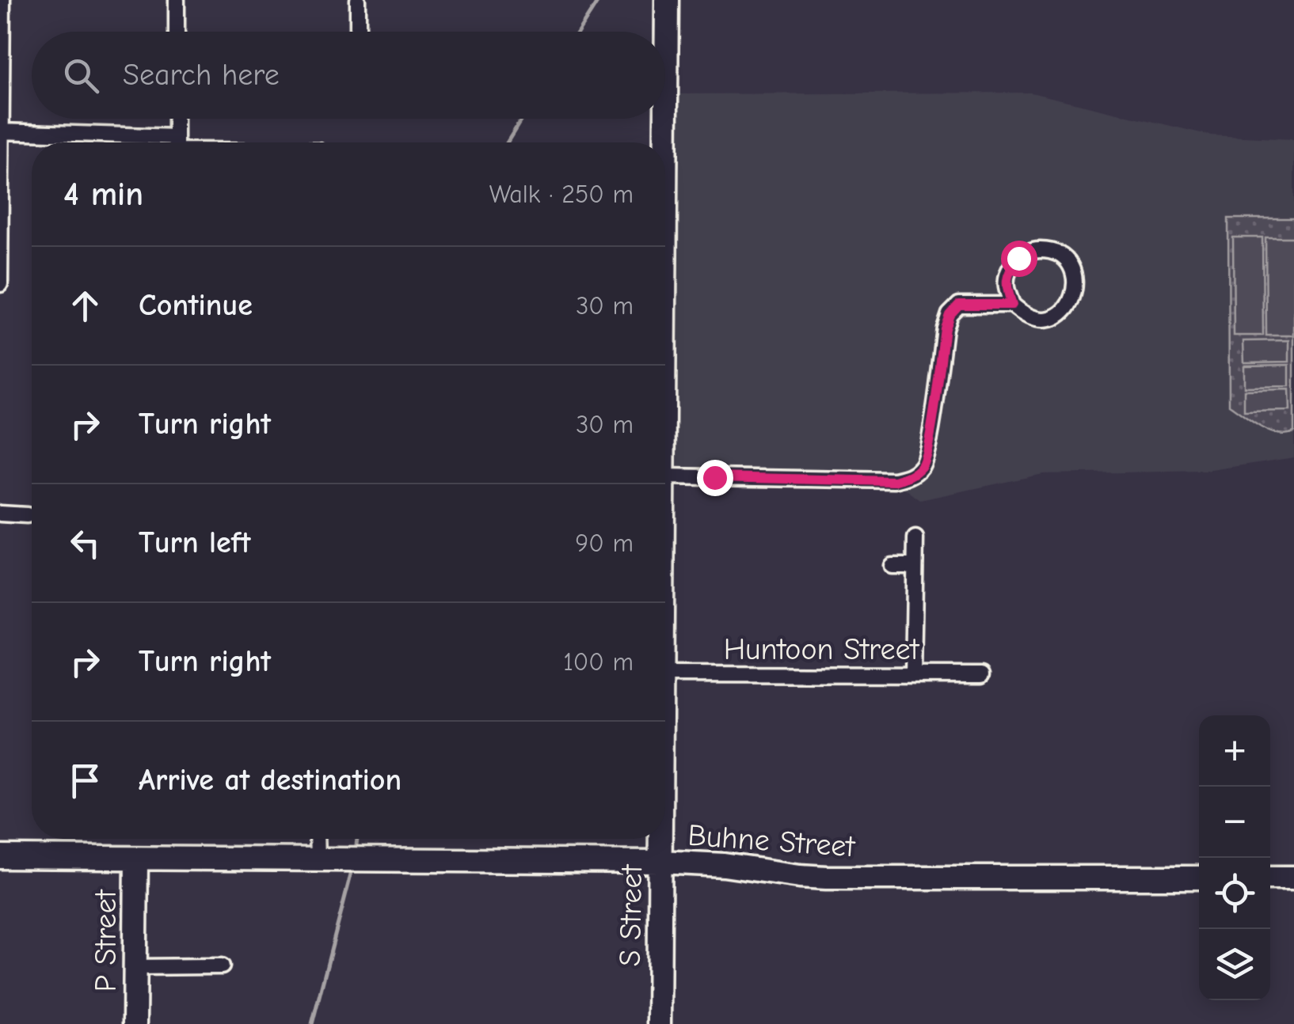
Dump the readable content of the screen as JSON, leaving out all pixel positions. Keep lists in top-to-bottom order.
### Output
{
  "streets": {
    "street": [
      "Huntoon Street",
      "Buhne Street",
      "S Street",
      "P Street"
    ]
  },
  "crossings": [
    ["Buhne Street", "S Street"],
    ["Buhne Street", "P Street"]
  ],
  "page": {
    "search": "Search here",
    "heading": ["4 min", "Walk · 250 m"],
    "list": [
      ["Continue", "30 m"],
      ["Turn right", "30 m"],
      ["Turn left", "90 m"],
      ["Turn right", "100 m"],
      "Arrive at destination"
    ],
    "map_buttons": ["+", "−"]
  }
}
